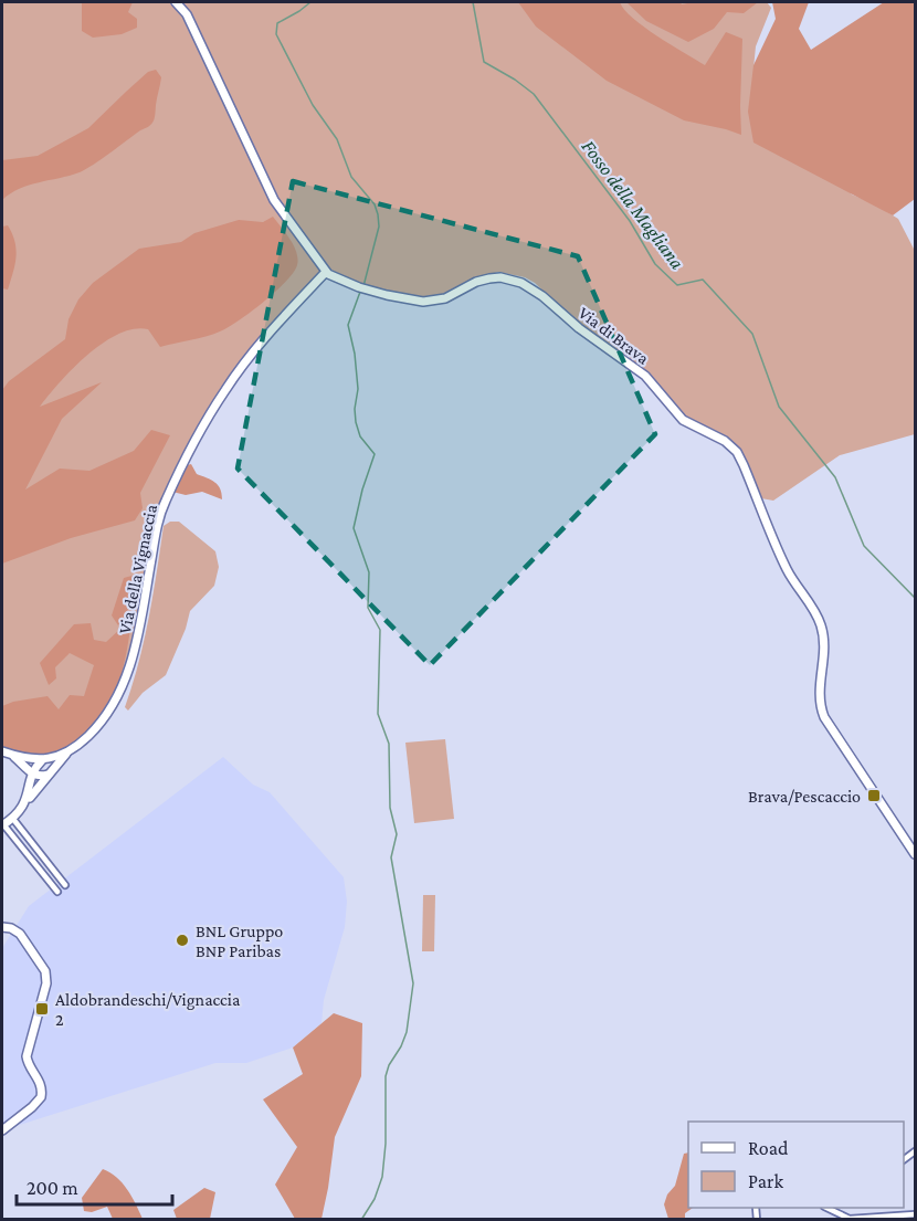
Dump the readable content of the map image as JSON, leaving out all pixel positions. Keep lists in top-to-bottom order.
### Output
{
  "streets": {
    "street": ["Via di Brava", "Via della Vignaccia"]
  },
  "crossings": [
    ["Via di Brava", "Via della Vignaccia"]
  ],
  "water": ["Fosso della Magliana"],
  "places": {
    "transit": ["Brava/Pescaccio", "Aldobrandeschi/Vignaccia 2"],
    "other": ["BNL Gruppo BNP Paribas"]
  },
  "legend": ["Road", "Park"],
  "scale_bar": "200 m"
}
